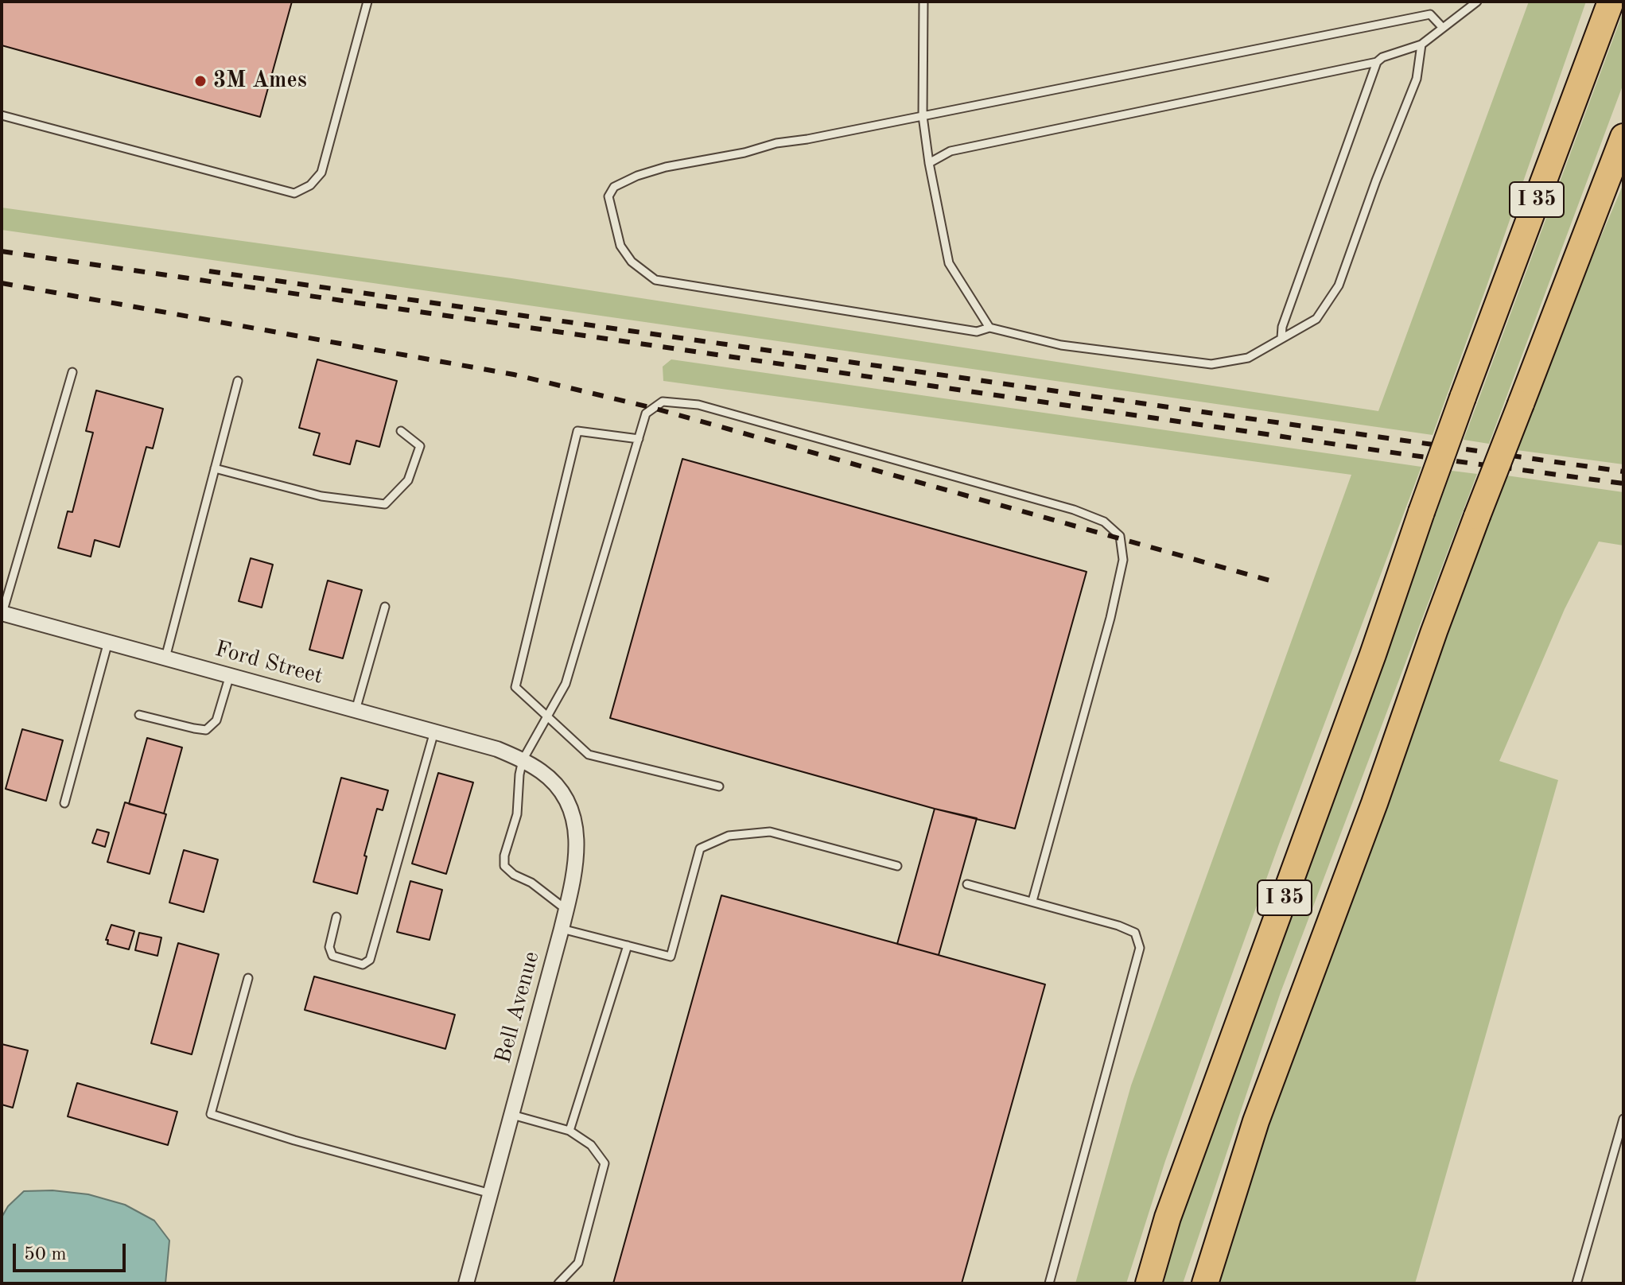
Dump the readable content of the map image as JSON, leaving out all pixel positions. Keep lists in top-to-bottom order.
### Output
{
  "streets": {
    "highway": ["I 35"],
    "street": ["Ford Street", "Bell Avenue"]
  },
  "crossings": [
    ["Ford Street", "Bell Avenue"]
  ],
  "places": ["3M Ames"],
  "scale_bar": "50 m"
}
